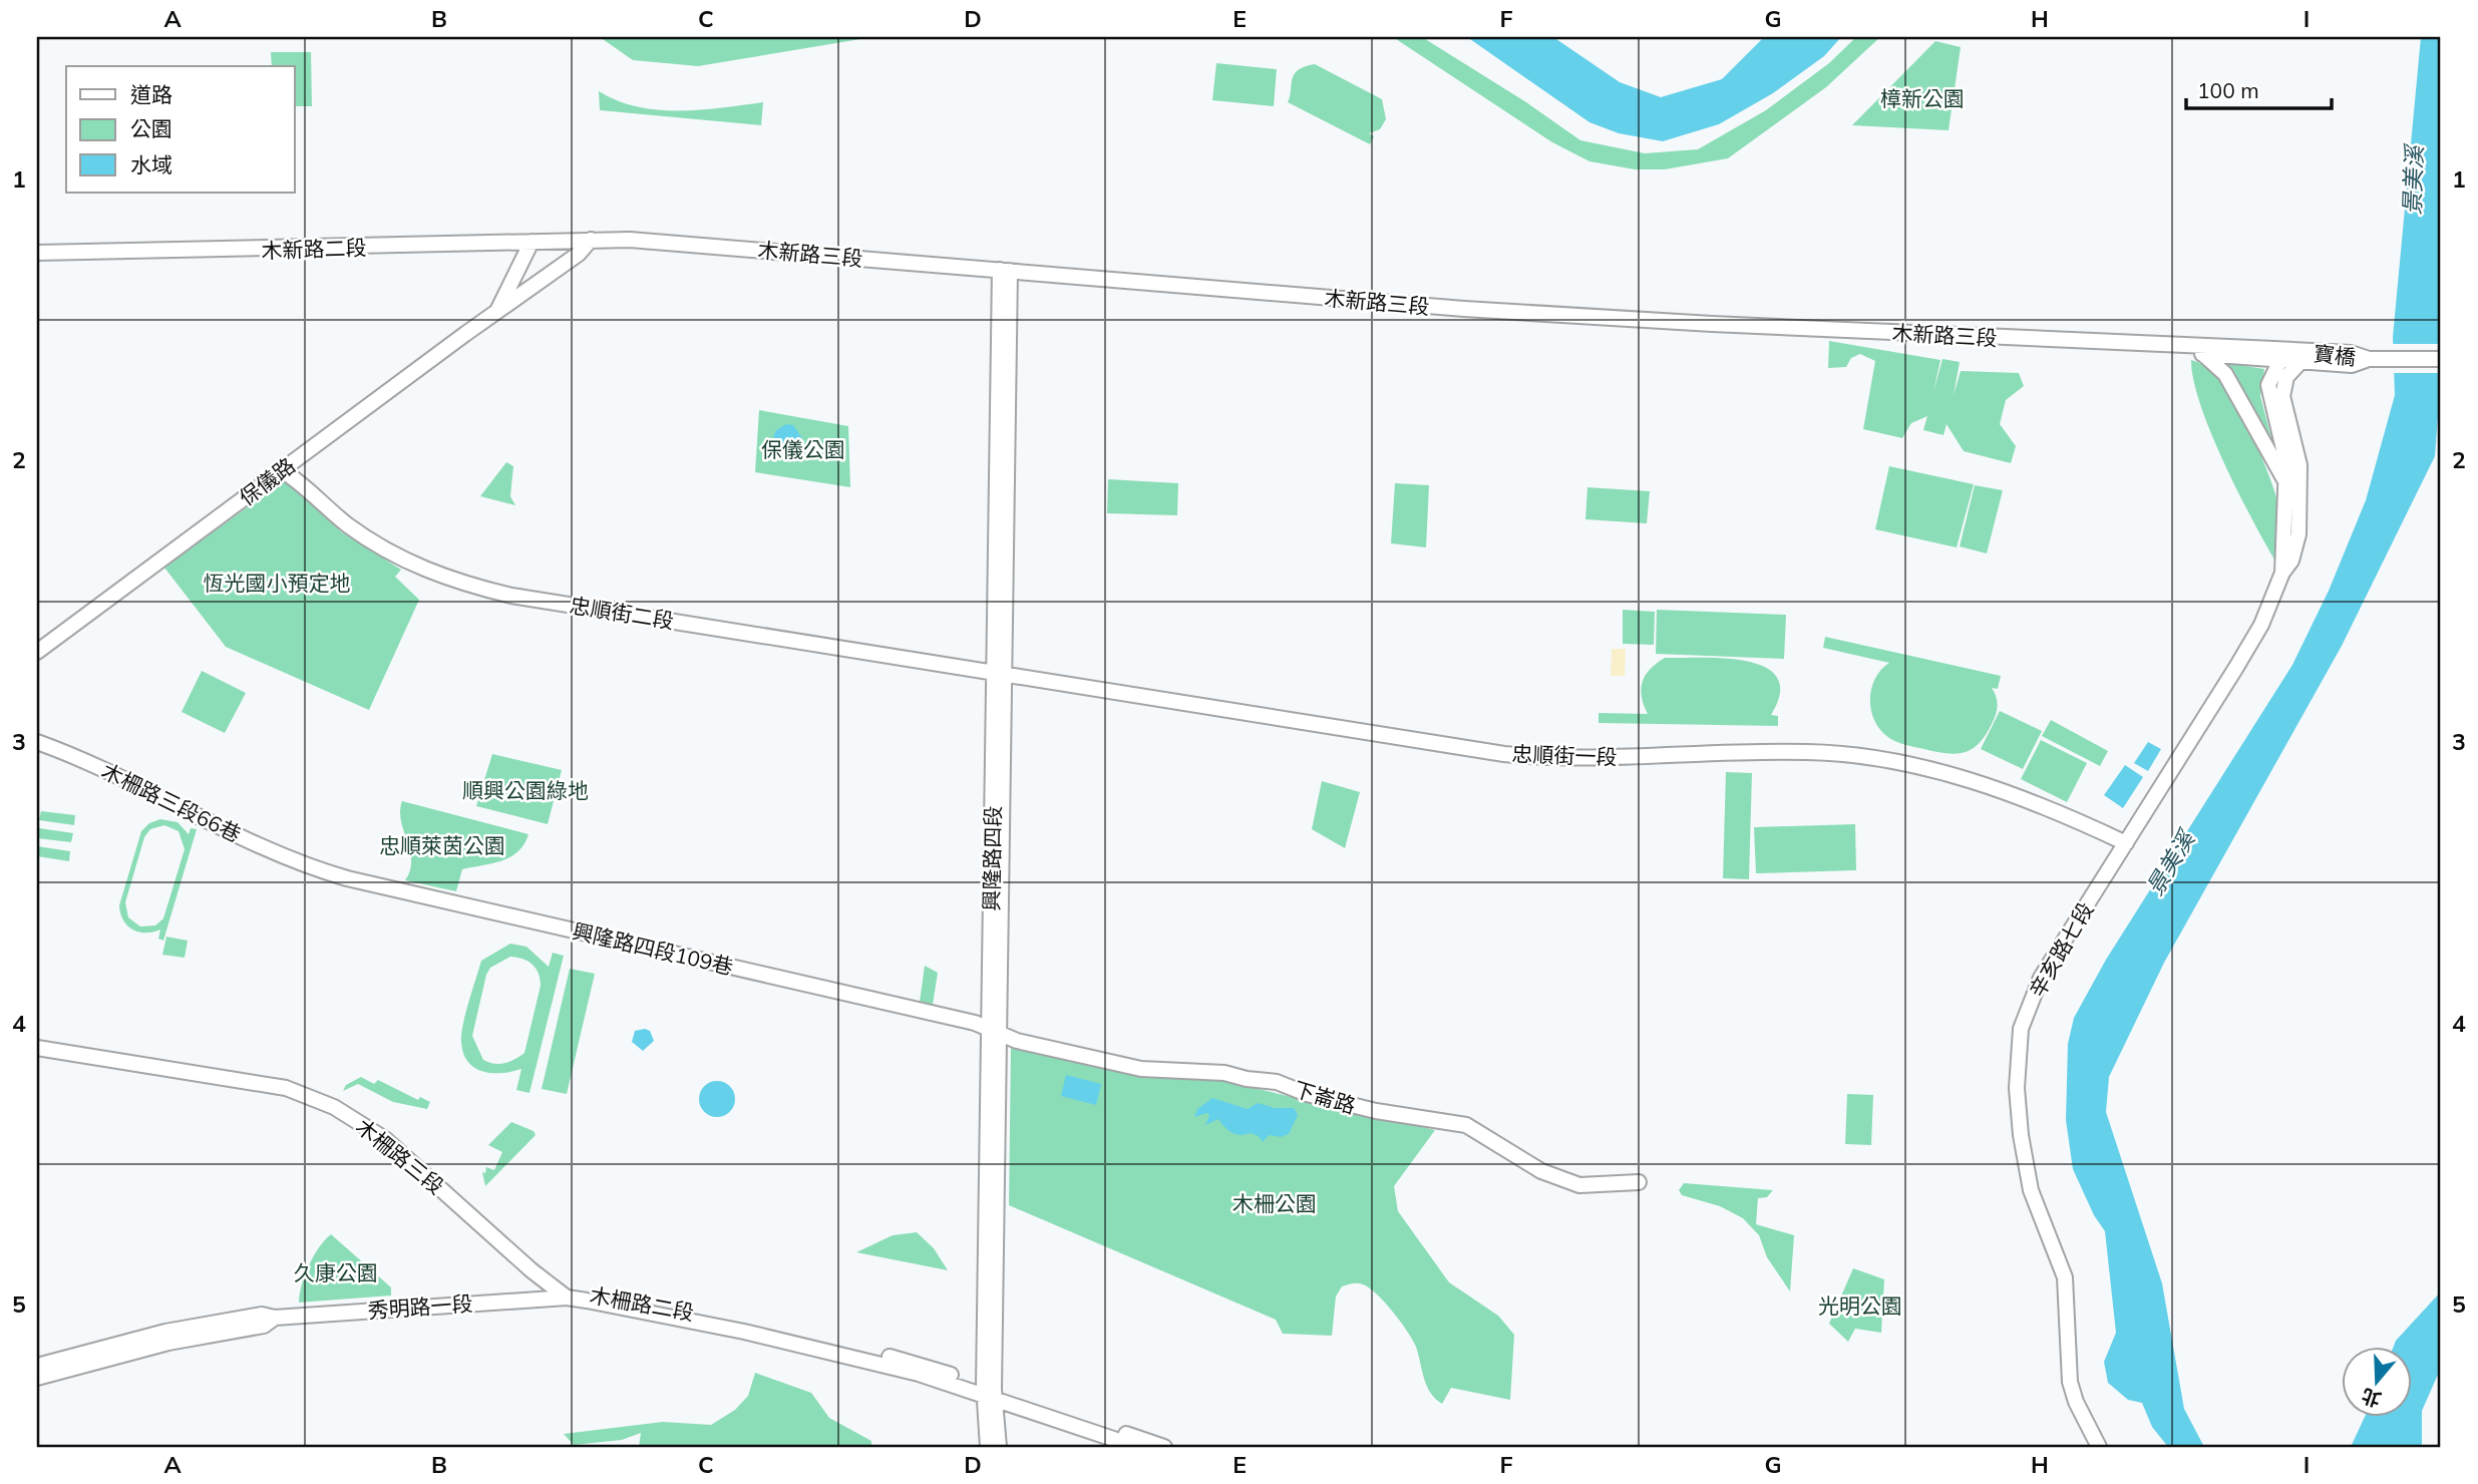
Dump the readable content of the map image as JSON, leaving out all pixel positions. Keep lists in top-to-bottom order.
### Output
{
  "streets": {
    "main road": [
      "木新路二段",
      "木新路三段",
      "寶橋",
      "保儀路",
      "忠順街二段",
      "忠順街一段",
      "木柵路三段66巷",
      "興隆路四段",
      "興隆路四段109巷",
      "辛亥路七段",
      "下崙路",
      "木柵路三段",
      "木柵路二段",
      "秀明路一段"
    ]
  },
  "crossings": [
    ["木新路二段", "木新路三段"],
    ["木新路二段", "保儀路"],
    ["木新路三段", "寶橋"],
    ["木新路三段", "保儀路"],
    ["木新路三段", "興隆路四段"],
    ["木新路三段", "辛亥路七段"],
    ["寶橋", "辛亥路七段"],
    ["保儀路", "忠順街二段"],
    ["忠順街二段", "忠順街一段"],
    ["忠順街二段", "興隆路四段"],
    ["忠順街一段", "興隆路四段"],
    ["忠順街一段", "辛亥路七段"],
    ["木柵路三段66巷", "興隆路四段109巷"],
    ["興隆路四段", "興隆路四段109巷"],
    ["興隆路四段", "下崙路"],
    ["興隆路四段", "木柵路二段"],
    ["興隆路四段109巷", "下崙路"],
    ["木柵路三段", "木柵路二段"],
    ["木柵路三段", "秀明路一段"],
    ["木柵路二段", "秀明路一段"]
  ],
  "water": ["景美溪"],
  "parks": [
    "樟新公園",
    "保儀公園",
    "恆光國小預定地",
    "順興公園綠地",
    "忠順萊茵公園",
    "木柵公園",
    "久康公園",
    "光明公園"
  ],
  "legend": ["道路", "公園", "水域"],
  "scale_bar": "100 m",
  "north": "bottom",
  "grid": {
    "columns": [
      "A",
      "B",
      "C",
      "D",
      "E",
      "F",
      "G",
      "H",
      "I"
    ],
    "rows": [
      "1",
      "2",
      "3",
      "4",
      "5"
    ]
  }
}
